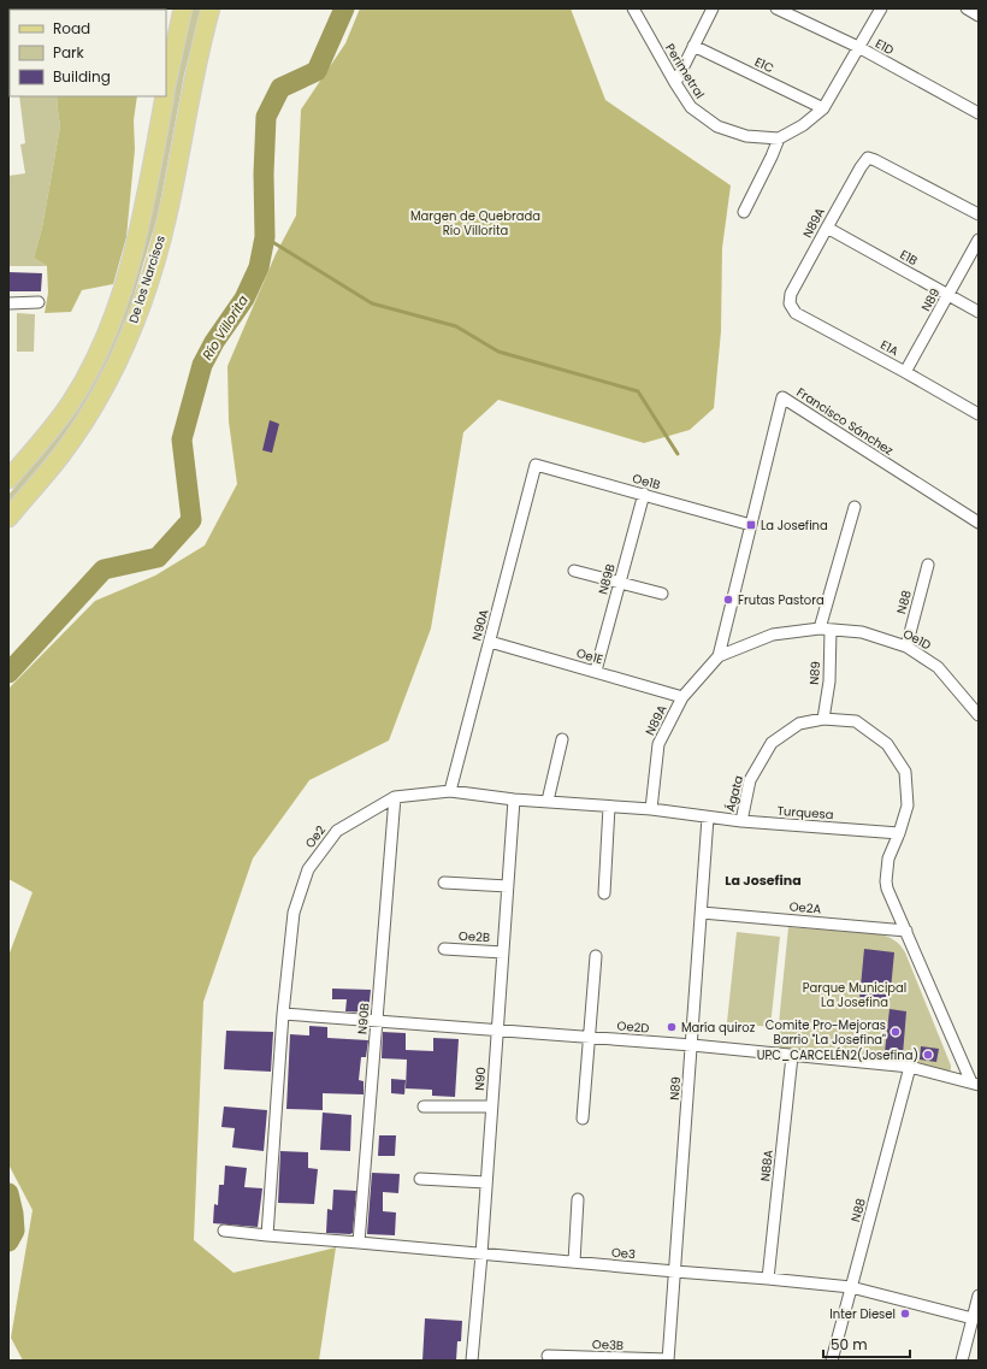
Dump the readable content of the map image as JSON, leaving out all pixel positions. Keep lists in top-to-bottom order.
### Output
{
  "streets": {
    "main road": ["De los Narcisos"],
    "street": [
      "E1D",
      "E1C",
      "Perimetral",
      "N89A",
      "E1B",
      "N89",
      "E1A",
      "Francisco Sánchez",
      "Oe1B",
      "N89B",
      "N88",
      "N90A",
      "Oe1D",
      "Oe1E",
      "Ágata",
      "Turquesa",
      "Oe2",
      "Oe2A",
      "Oe2B",
      "N90B",
      "Oe2D",
      "N90",
      "N88A",
      "Oe3",
      "Oe3B"
    ]
  },
  "crossings": [
    ["N89A", "E1B"],
    ["N89A", "N89"],
    ["N89A", "E1A"],
    ["N89A", "Francisco Sánchez"],
    ["N89A", "Oe1B"],
    ["N89A", "Oe1D"],
    ["N89A", "Oe1E"],
    ["N89A", "Oe2"],
    ["E1B", "N89"],
    ["N89", "E1A"],
    ["N89", "Oe1D"],
    ["N89", "Ágata"],
    ["N89", "Turquesa"],
    ["N89", "Oe2"],
    ["N89", "Oe2A"],
    ["N89", "Oe2D"],
    ["N89", "Oe3"],
    ["N89", "Oe3B"],
    ["Francisco Sánchez", "Oe1B"],
    ["Oe1B", "N89B"],
    ["Oe1B", "N90A"],
    ["N89B", "Oe1E"],
    ["N88", "Oe1D"],
    ["N88", "Oe2D"],
    ["N88", "Oe3"],
    ["N90A", "Oe1E"],
    ["N90A", "Oe2"],
    ["Ágata", "Turquesa"],
    ["Turquesa", "Oe2"],
    ["Oe2", "N90B"],
    ["Oe2", "Oe2D"],
    ["Oe2", "N90"],
    ["Oe2", "Oe3"],
    ["Oe2B", "N90"],
    ["N90B", "Oe2D"],
    ["N90B", "Oe3"],
    ["Oe2D", "N90"],
    ["Oe2D", "N88A"],
    ["N90", "Oe3"],
    ["N88A", "Oe3"]
  ],
  "districts": ["La Josefina"],
  "water": ["Río Villorita"],
  "parks": ["Margen de Quebrada Río Villorita", "Parque Municipal La Josefina"],
  "places": {
    "transit": ["La Josefina"],
    "other": [
      "Frutas Pastora",
      "María quiroz",
      "Comite Pro-Mejoras Barrio \"La Josefina\"",
      "UPC_CARCELÉN2(Josefina)",
      "Inter Diesel"
    ]
  },
  "legend": ["Road", "Park", "Building"],
  "scale_bar": "50 m"
}
